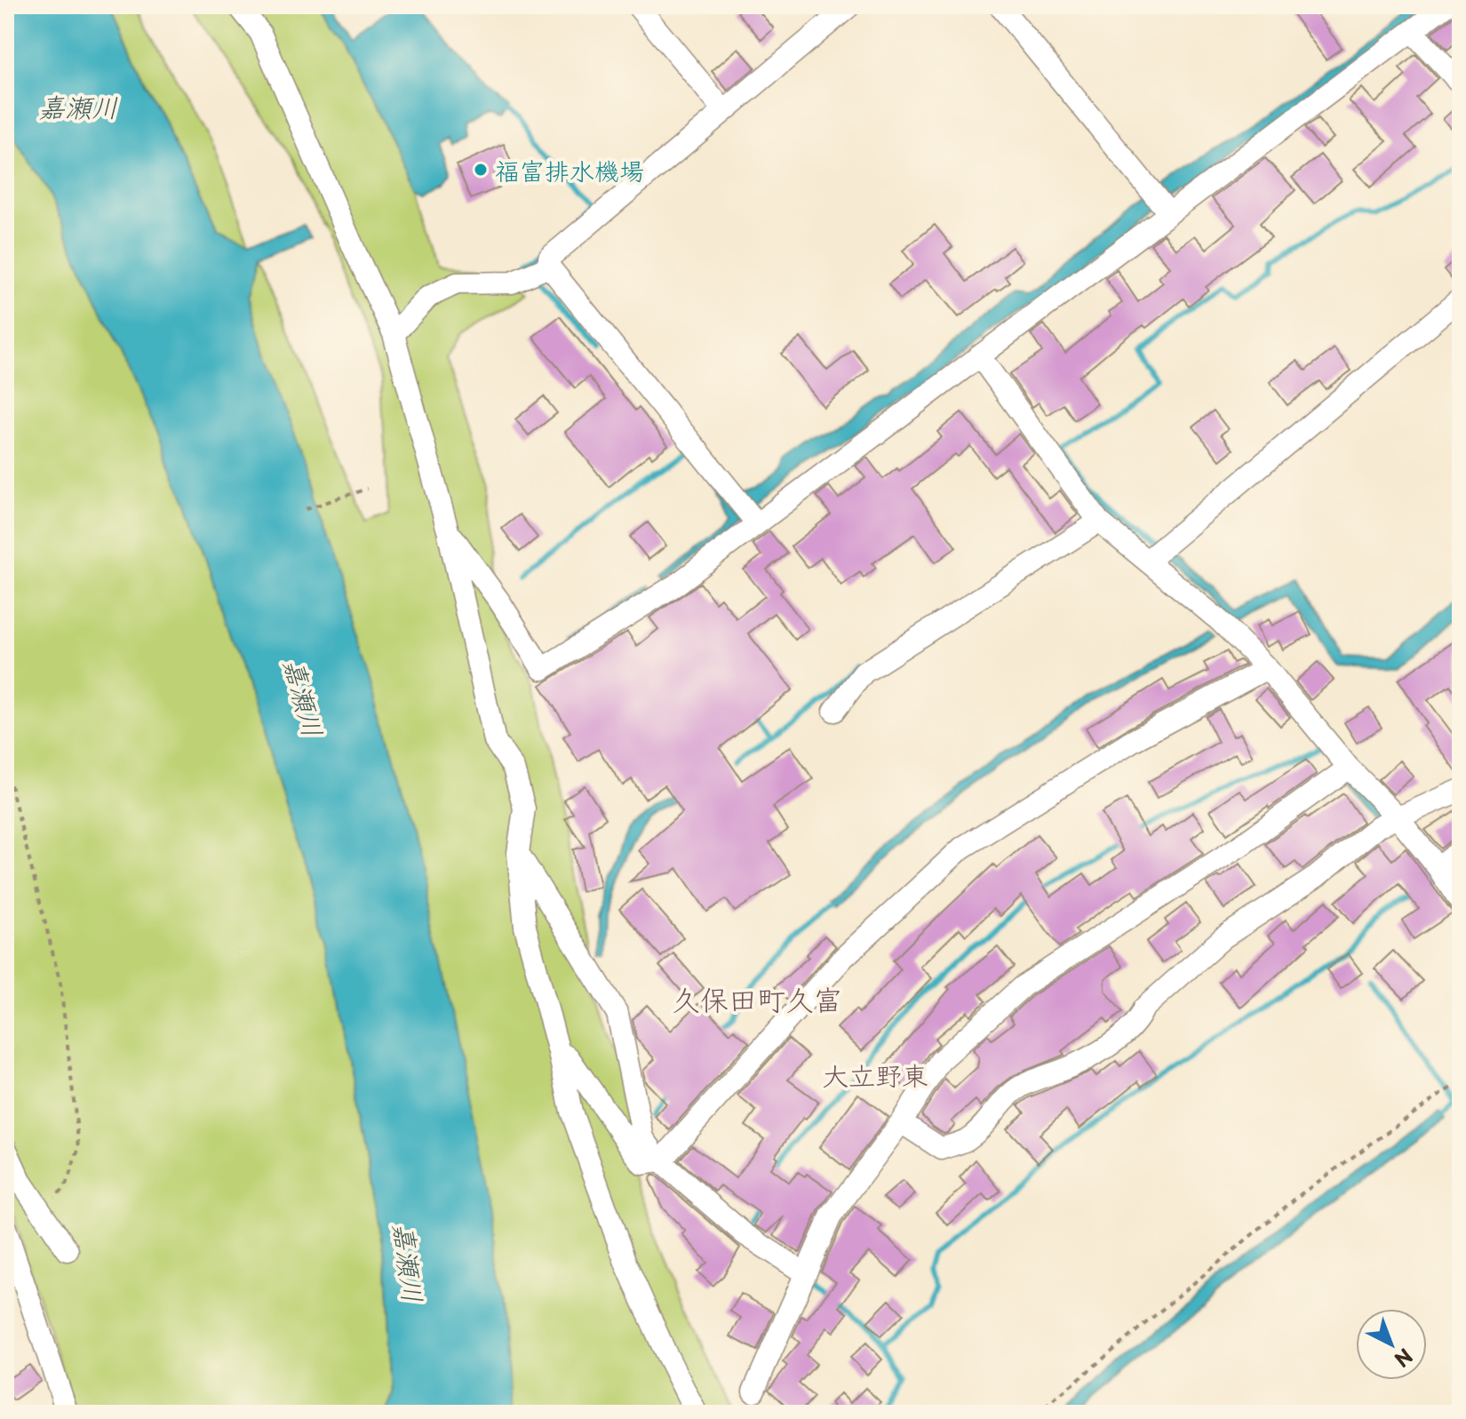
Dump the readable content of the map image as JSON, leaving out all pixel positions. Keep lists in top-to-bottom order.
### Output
{
  "districts": ["久保田町久富", "大立野東"],
  "water": ["嘉瀬川"],
  "places": ["福富排水機場"],
  "north": "bottom right"
}
